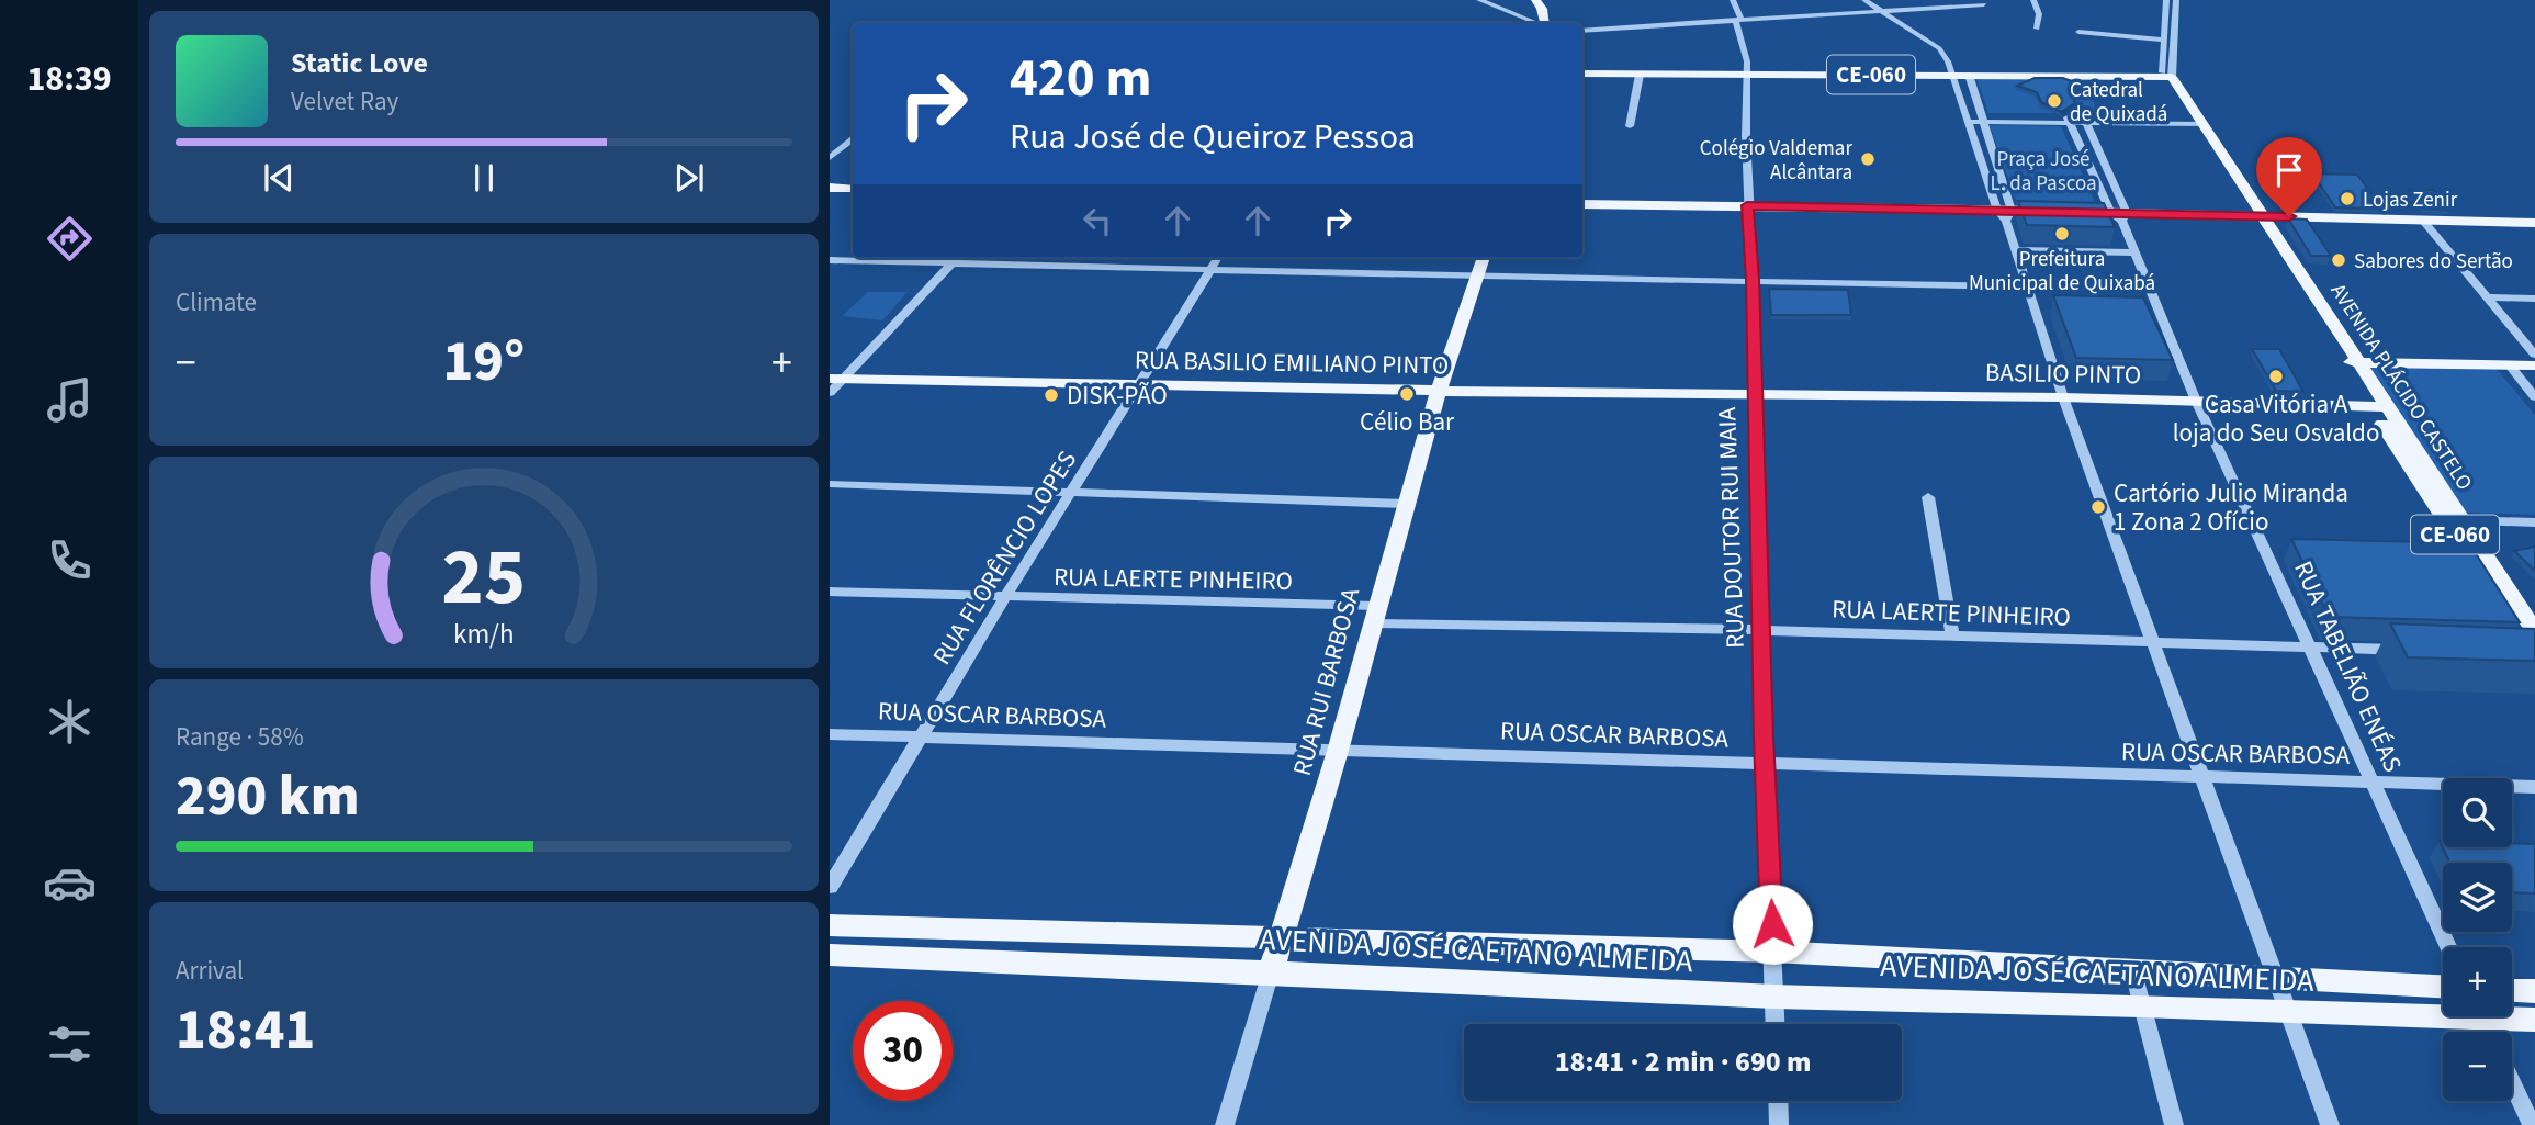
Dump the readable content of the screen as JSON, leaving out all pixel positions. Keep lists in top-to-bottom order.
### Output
{
  "streets": {
    "main road": [
      "CE-060",
      "RUA BASILIO EMILIANO PINTO",
      "BASILIO PINTO",
      "AVENIDA PLÁCIDO CASTELO",
      "RUA RUI BARBOSA",
      "AVENIDA JOSÉ CAETANO ALMEIDA"
    ],
    "street": [
      "RUA DOUTOR RUI MAIA",
      "RUA FLORÊNCIO LOPES",
      "RUA LAERTE PINHEIRO",
      "RUA TABELIÃO ENÉAS",
      "RUA OSCAR BARBOSA"
    ]
  },
  "crossings": [
    ["CE-060", "AVENIDA PLÁCIDO CASTELO"],
    ["CE-060", "RUA DOUTOR RUI MAIA"],
    ["RUA BASILIO EMILIANO PINTO", "BASILIO PINTO"],
    ["RUA BASILIO EMILIANO PINTO", "RUA DOUTOR RUI MAIA"],
    ["RUA BASILIO EMILIANO PINTO", "RUA FLORÊNCIO LOPES"],
    ["RUA BASILIO EMILIANO PINTO", "RUA RUI BARBOSA"],
    ["BASILIO PINTO", "AVENIDA PLÁCIDO CASTELO"],
    ["BASILIO PINTO", "RUA DOUTOR RUI MAIA"],
    ["BASILIO PINTO", "RUA TABELIÃO ENÉAS"],
    ["RUA DOUTOR RUI MAIA", "RUA LAERTE PINHEIRO"],
    ["RUA DOUTOR RUI MAIA", "RUA OSCAR BARBOSA"],
    ["RUA DOUTOR RUI MAIA", "AVENIDA JOSÉ CAETANO ALMEIDA"],
    ["RUA FLORÊNCIO LOPES", "RUA LAERTE PINHEIRO"],
    ["RUA FLORÊNCIO LOPES", "RUA OSCAR BARBOSA"],
    ["RUA LAERTE PINHEIRO", "RUA TABELIÃO ENÉAS"],
    ["RUA LAERTE PINHEIRO", "RUA RUI BARBOSA"],
    ["RUA TABELIÃO ENÉAS", "RUA OSCAR BARBOSA"],
    ["RUA RUI BARBOSA", "RUA OSCAR BARBOSA"],
    ["RUA RUI BARBOSA", "AVENIDA JOSÉ CAETANO ALMEIDA"]
  ],
  "parks": ["Praça José L. da Pascoa"],
  "places": [
    "Catedral de Quixadá",
    "Colégio Valdemar Alcântara",
    "Lojas Zenir",
    "Prefeitura Municipal de Quixabá",
    "Sabores do Sertão",
    "Casa Vitória A loja do Seu Osvaldo",
    "Célio Bar",
    "DISK-PÃO",
    "Cartório Julio Miranda 1 Zona 2 Ofício"
  ],
  "page": {
    "tabs": "18:39",
    "turn": ["420 m", "Rua José de Queiroz Pessoa"],
    "song": ["Static Love", "Velvet Ray"],
    "tile": [
      "Climate",
      ["Range · 58%", "290 km"],
      ["Arrival", "18:41"]
    ],
    "heat": ["−", "19°", "+"],
    "map_buttons": ["+", "−"],
    "limit": "30",
    "trip": "18:41 · 2 min · 690 m",
    "gauge": ["25", "km/h"]
  }
}
